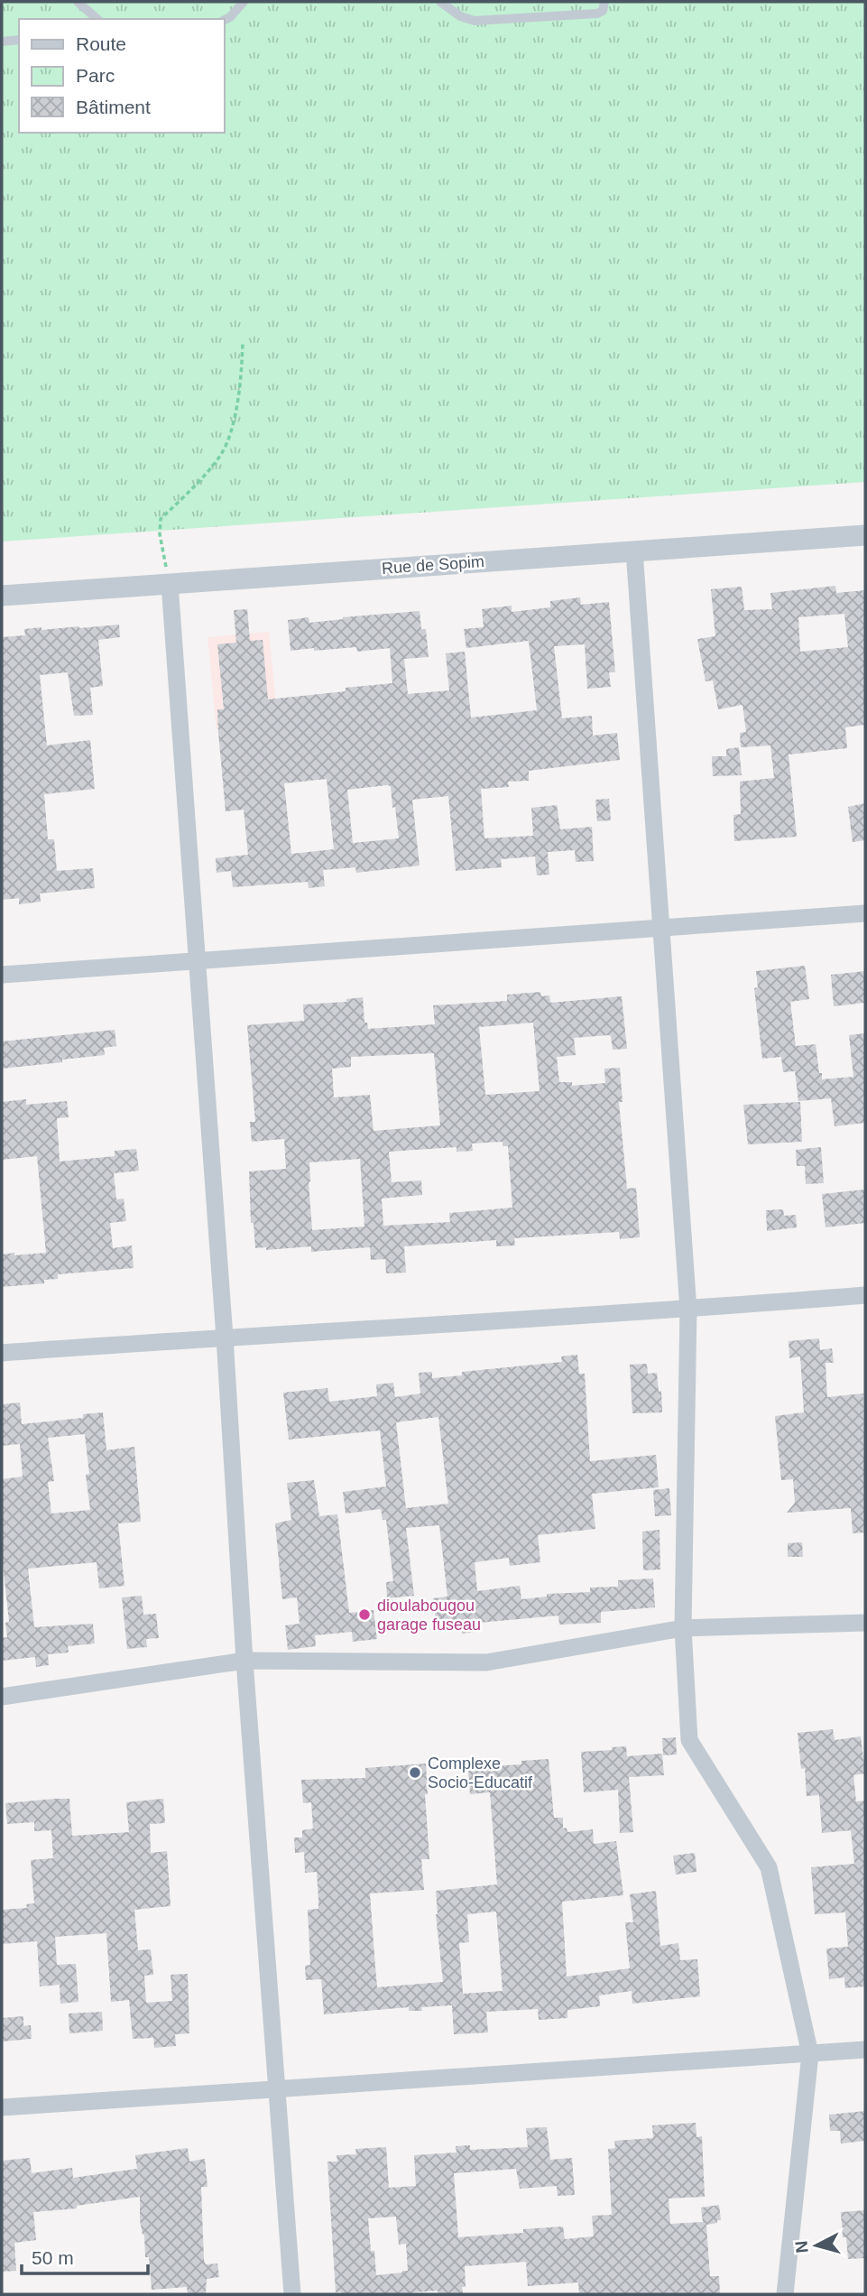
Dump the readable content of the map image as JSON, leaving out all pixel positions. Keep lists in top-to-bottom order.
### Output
{
  "streets": {
    "street": ["Rue de Sopim"]
  },
  "places": ["dioulabougou garage fuseau", "Complexe Socio-Educatif"],
  "legend": ["Route", "Parc", "Bâtiment"],
  "scale_bar": "50 m",
  "north": "left"
}
